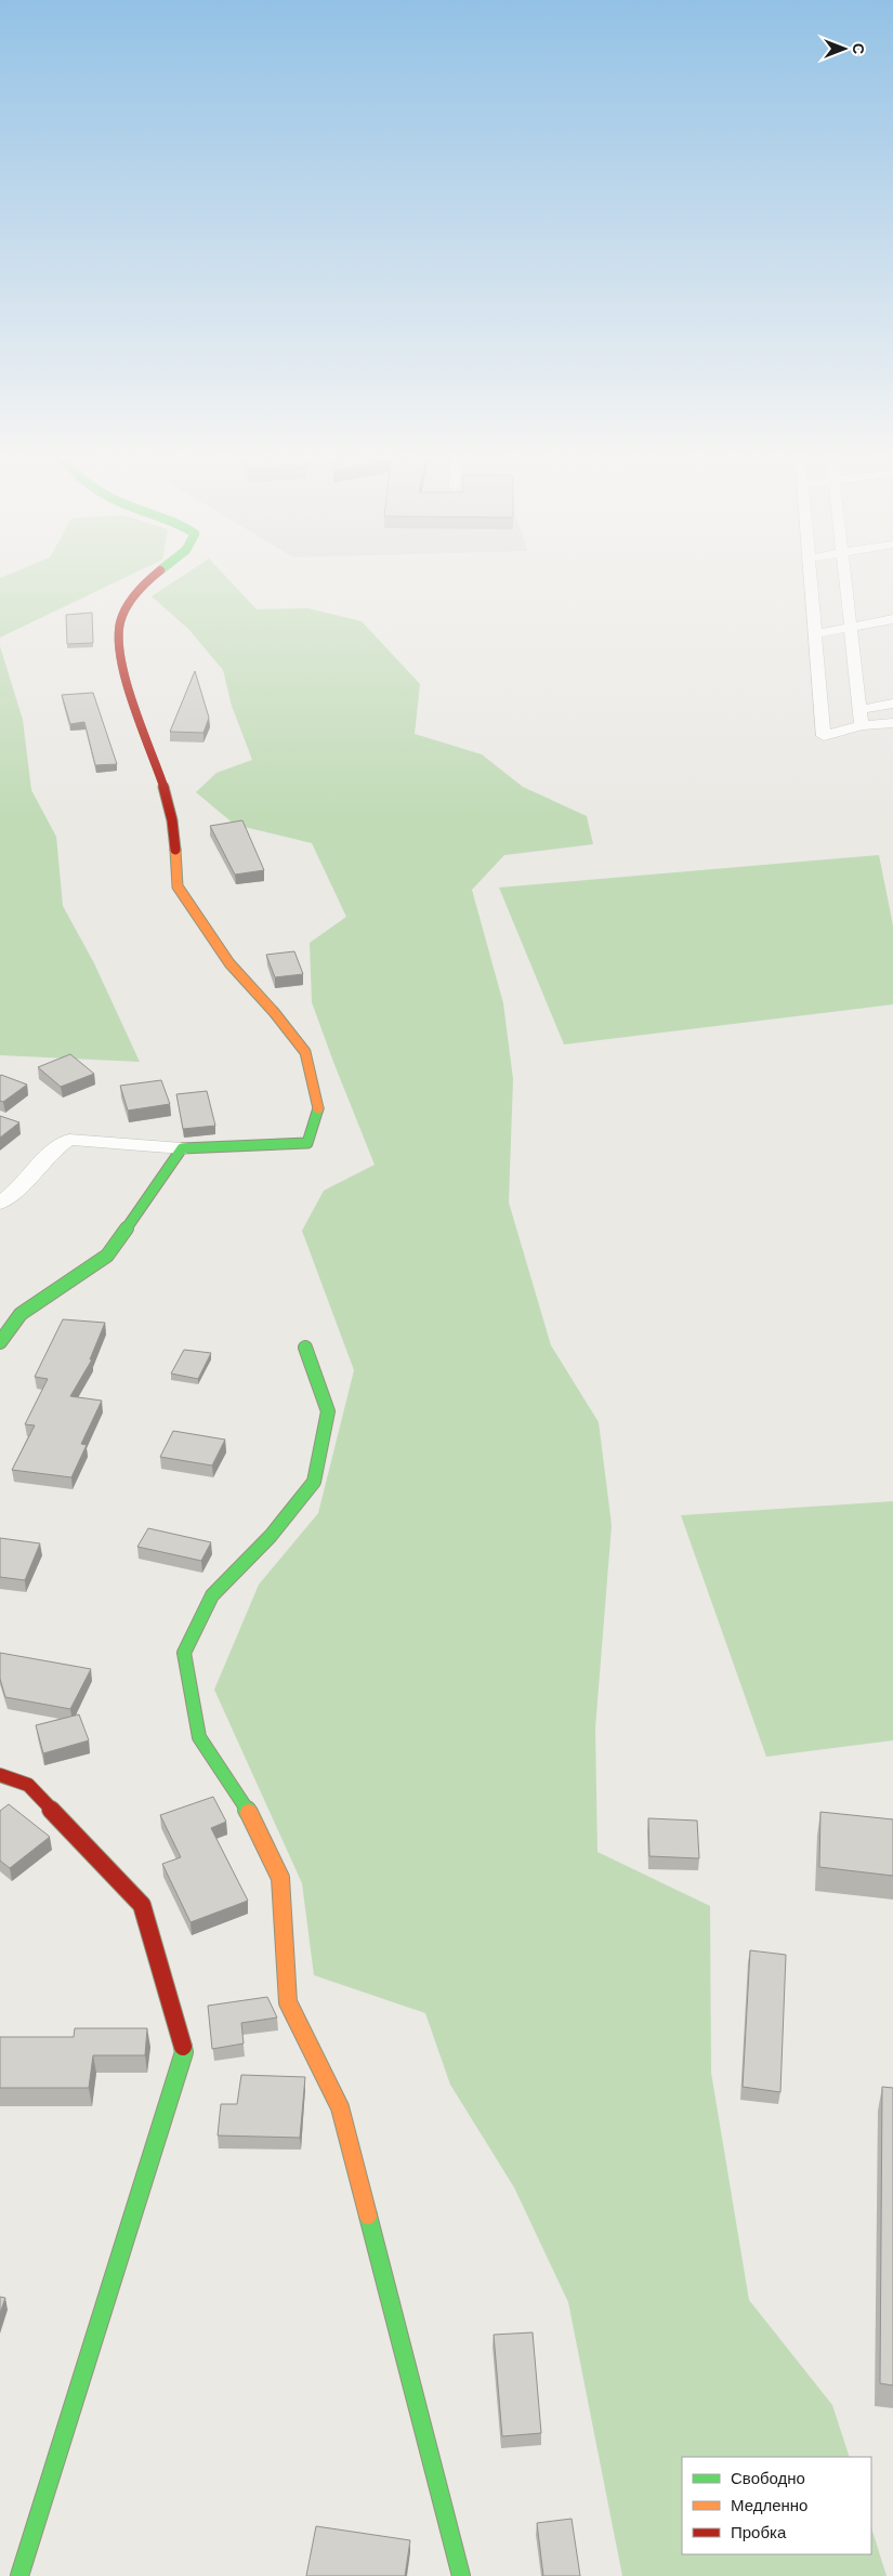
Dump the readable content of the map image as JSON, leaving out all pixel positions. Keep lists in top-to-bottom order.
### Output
{
  "legend": ["Свободно", "Медленно", "Пробка"],
  "north": "right"
}
